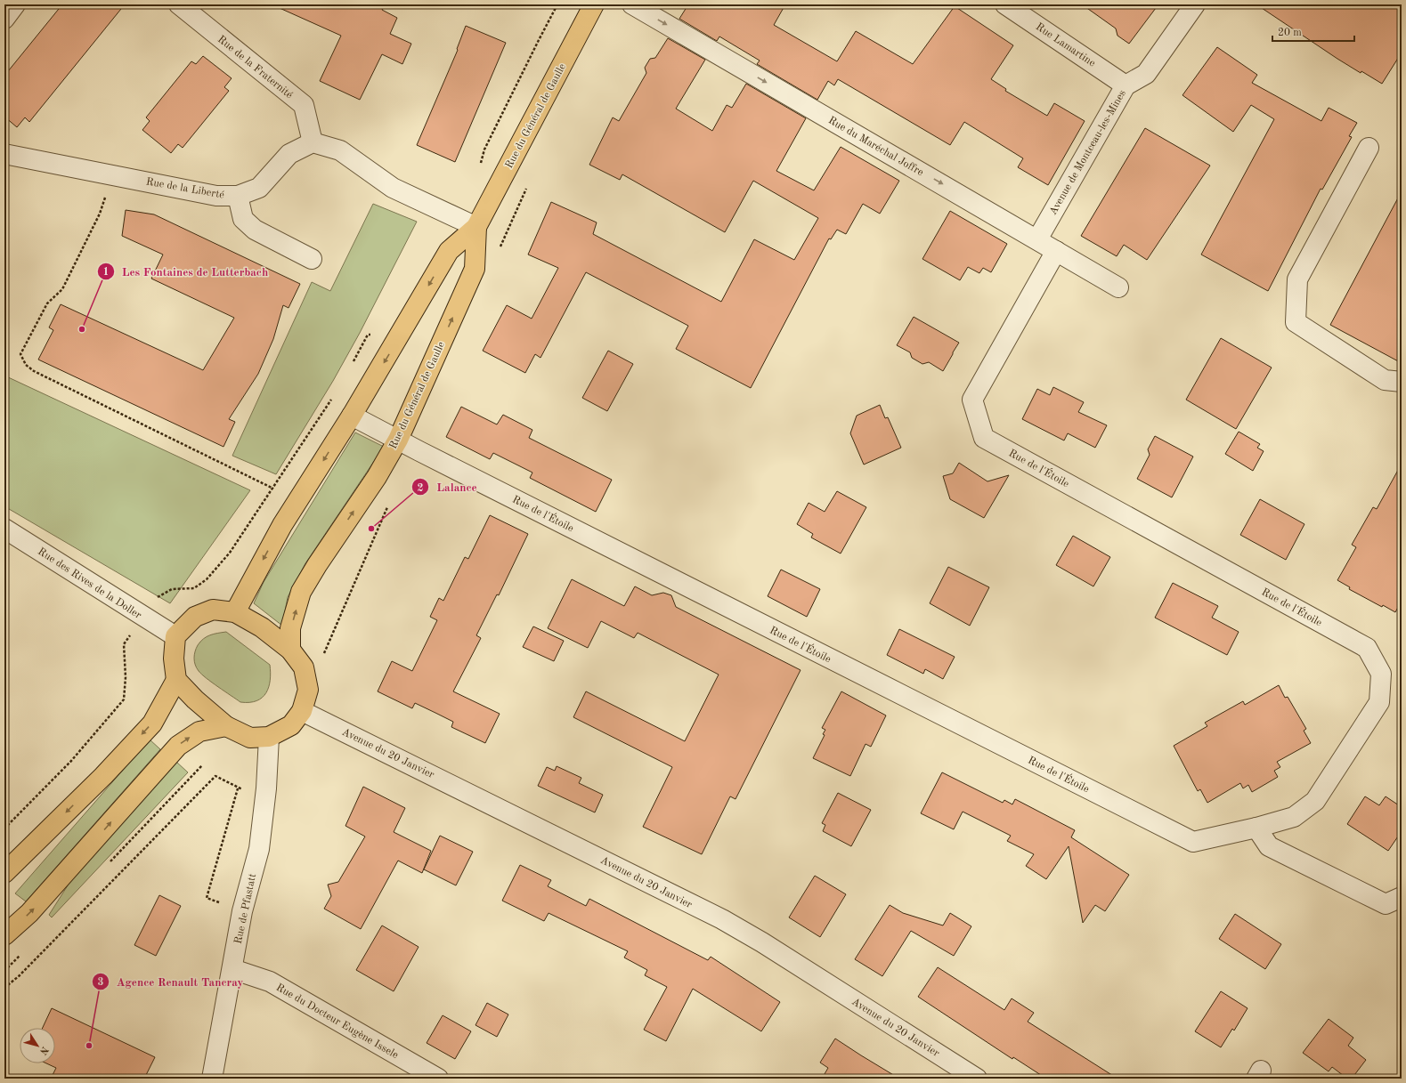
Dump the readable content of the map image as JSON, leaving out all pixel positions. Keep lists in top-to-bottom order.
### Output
{
  "streets": {
    "main road": ["Rue du Général de Gaulle"],
    "street": [
      "Rue Lamartine",
      "Rue de la Fraternité",
      "Rue du Maréchal Joffre",
      "Avenue de Montceau-les-Mines",
      "Rue de la Liberté",
      "Rue de l'Étoile",
      "Rue des Rives de la Doller",
      "Avenue du 20 Janvier",
      "Rue de Pfastatt",
      "Rue du Docteur Eugène Issele"
    ]
  },
  "crossings": [
    ["Rue Lamartine", "Avenue de Montceau-les-Mines"],
    ["Rue de la Fraternité", "Rue de la Liberté"],
    ["Rue du Général de Gaulle", "Rue de l'Étoile"],
    ["Rue du Maréchal Joffre", "Avenue de Montceau-les-Mines"],
    ["Rue du Maréchal Joffre", "Rue de l'Étoile"],
    ["Rue de Pfastatt", "Rue du Docteur Eugène Issele"]
  ],
  "one_way": ["Rue du Maréchal Joffre"],
  "places": ["Les Fontaines de Lutterbach", "Lalance", "Agence Renault Tancray"],
  "scale_bar": "20 m",
  "north": "bottom right"
}
